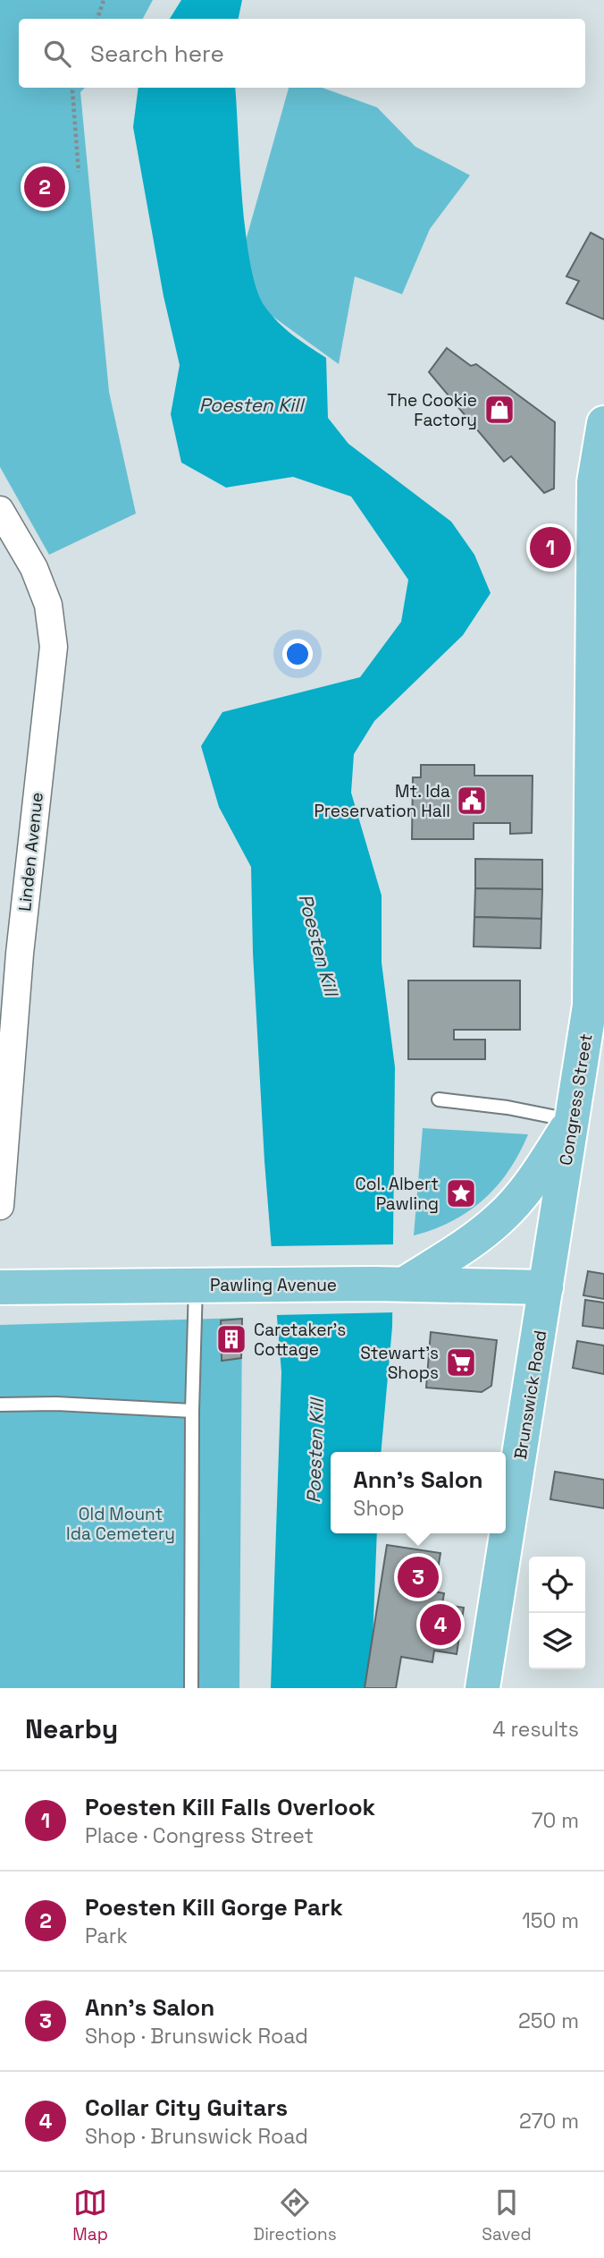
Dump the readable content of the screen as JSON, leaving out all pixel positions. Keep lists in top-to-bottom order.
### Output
{
  "streets": {
    "main road": ["Congress Street", "Pawling Avenue", "Brunswick Road"],
    "street": ["Linden Avenue"]
  },
  "crossings": [
    ["Congress Street", "Pawling Avenue"],
    ["Congress Street", "Brunswick Road"],
    ["Pawling Avenue", "Brunswick Road"]
  ],
  "water": ["Poesten Kill"],
  "parks": ["Old Mount Ida Cemetery"],
  "places": {
    "shop": ["The Cookie Factory"],
    "public building": ["Mt. Ida Preservation Hall"],
    "place": ["Col. Albert Pawling"],
    "building": ["Caretaker's Cottage"],
    "supermarket": ["Stewart's Shops"]
  },
  "page": {
    "search": "Search here",
    "pins": [
      "2",
      "1",
      "3",
      "4"
    ],
    "popup": ["Ann's Salon", "Shop"],
    "heading": ["Nearby", "4 results"],
    "list": [
      {
        "mark": "1",
        "name": "Poesten Kill Falls Overlook",
        "note": "Place · Congress Street",
        "value": "70 m"
      },
      {
        "mark": "2",
        "name": "Poesten Kill Gorge Park",
        "note": "Park",
        "value": "150 m"
      },
      {
        "mark": "3",
        "name": "Ann's Salon",
        "note": "Shop · Brunswick Road",
        "value": "250 m"
      },
      {
        "mark": "4",
        "name": "Collar City Guitars",
        "note": "Shop · Brunswick Road",
        "value": "270 m"
      }
    ],
    "nav": ["Map", "Directions", "Saved"]
  }
}
